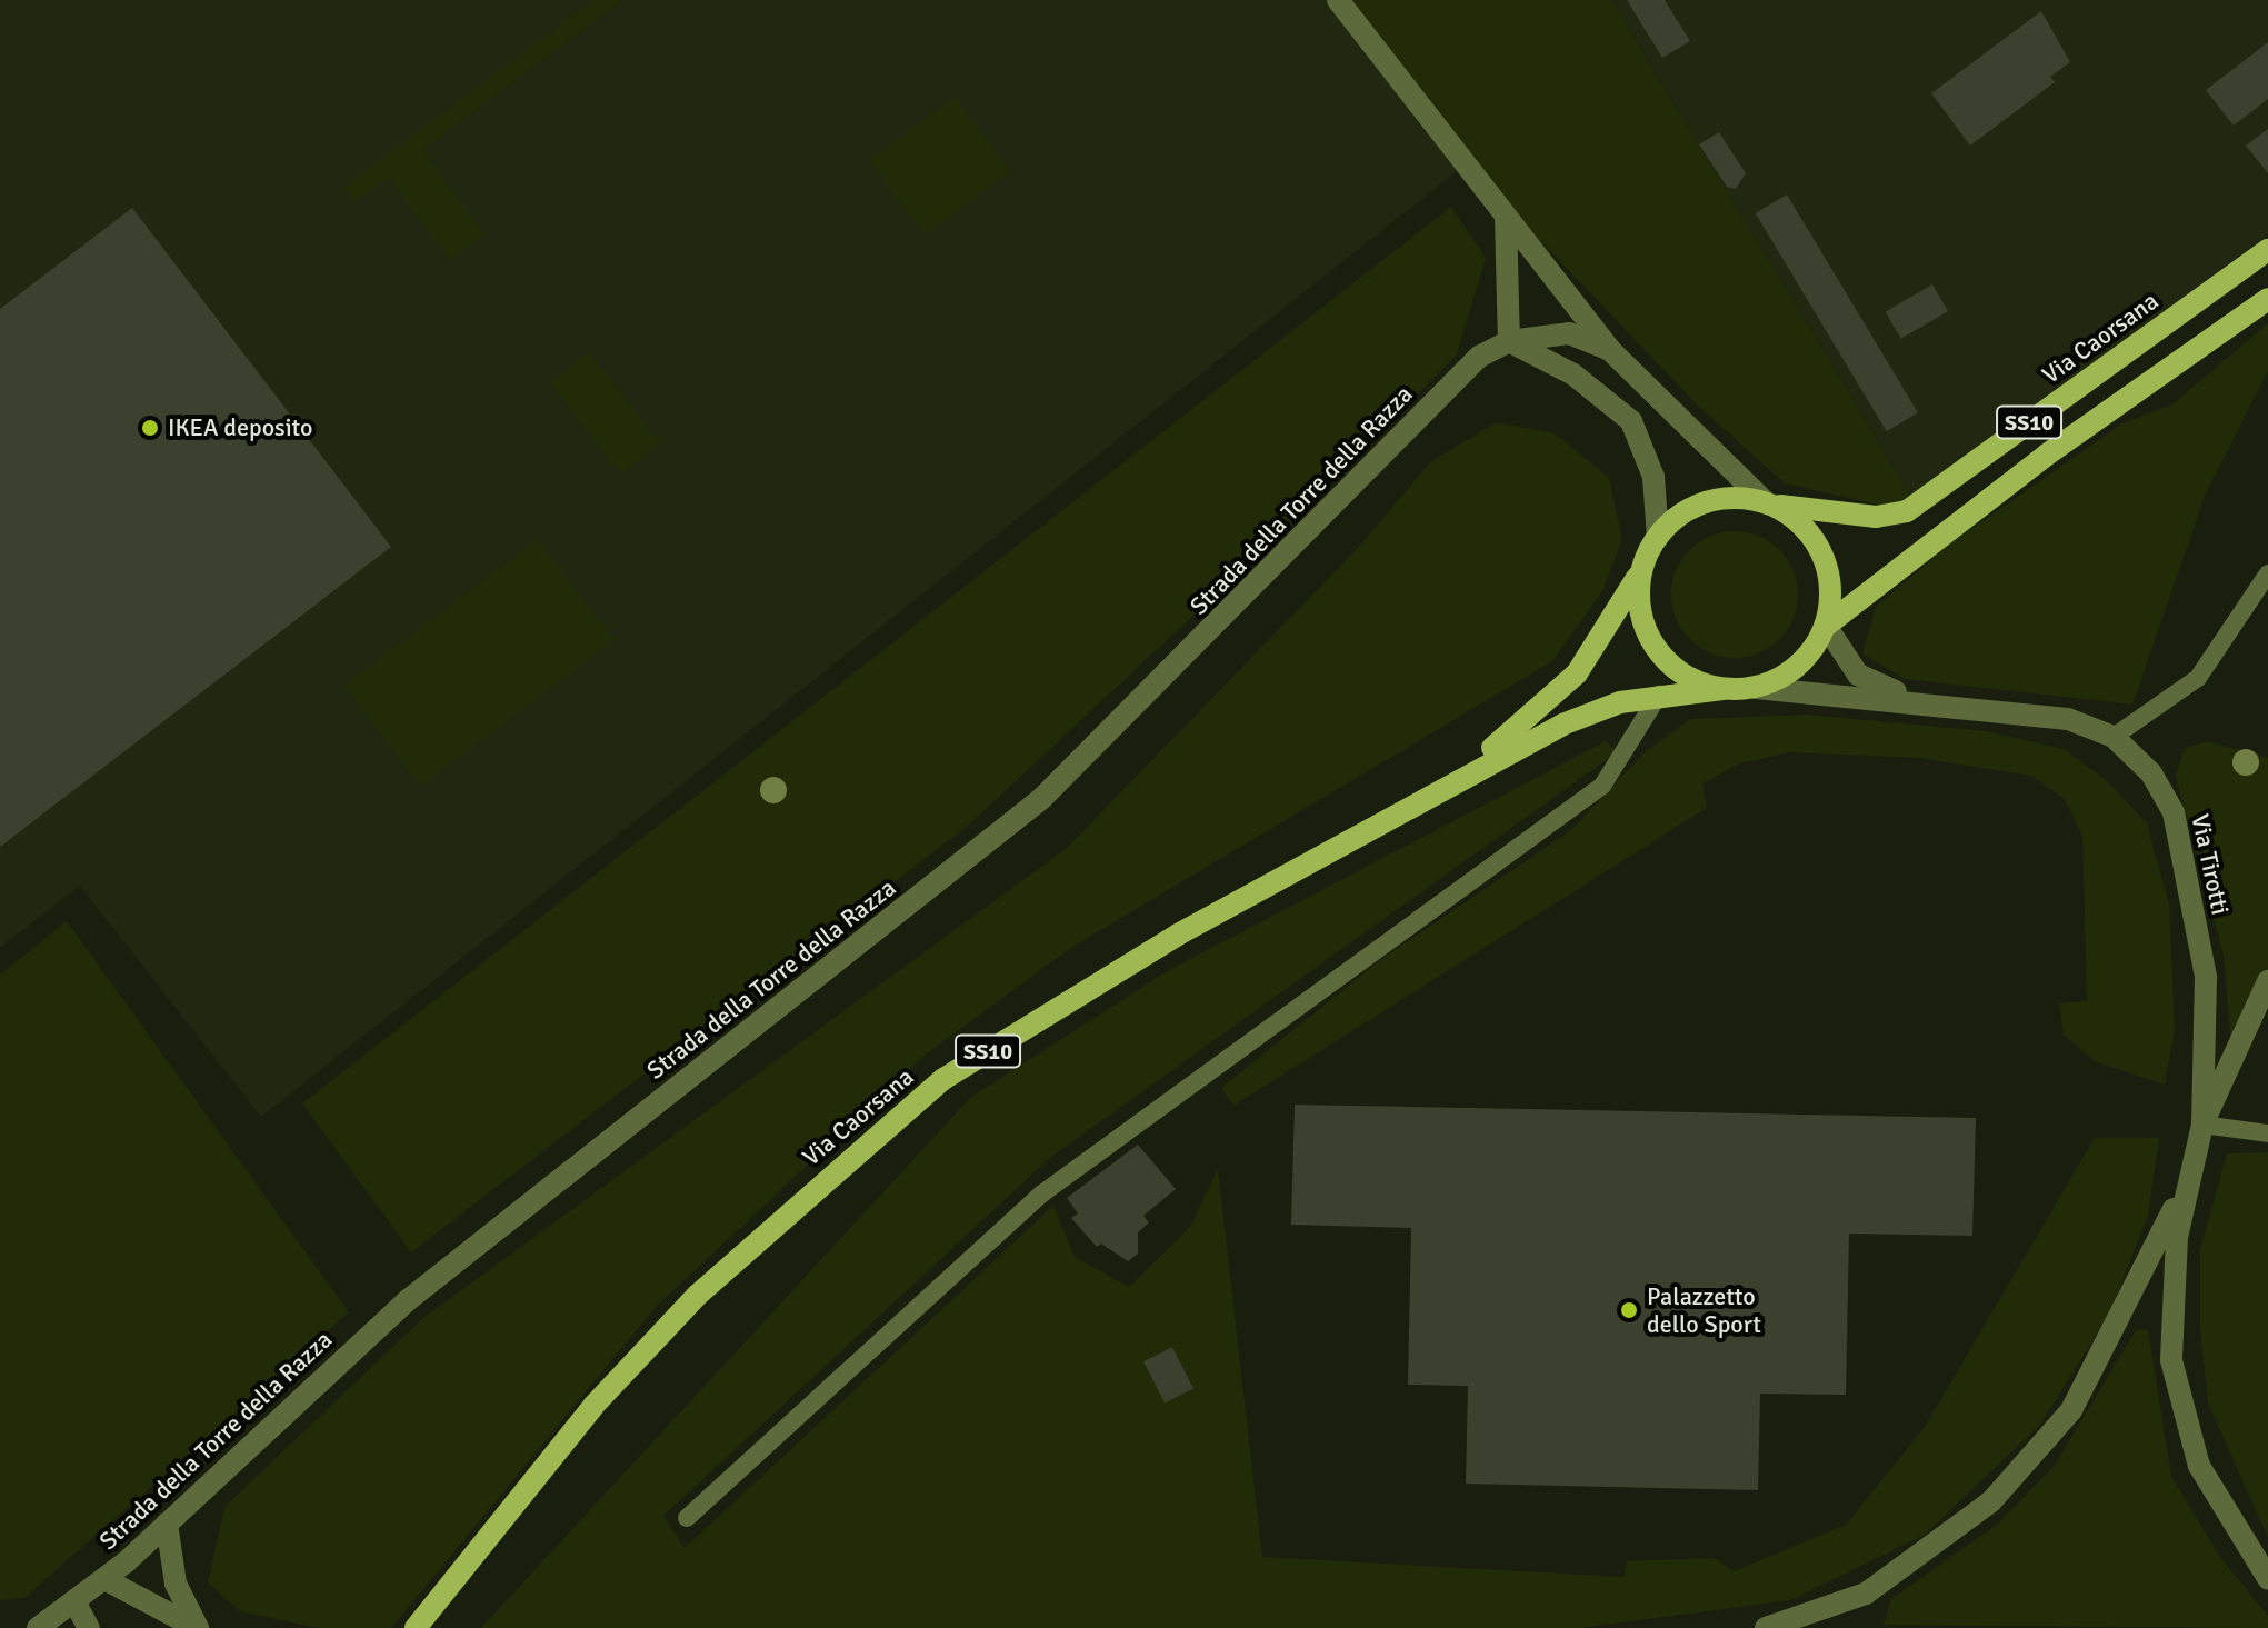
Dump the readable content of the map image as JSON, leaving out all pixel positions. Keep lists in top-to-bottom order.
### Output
{
  "streets": {
    "main road": ["Via Caorsana", "SS10"],
    "street": ["Strada della Torre della Razza", "Via Tirotti"]
  },
  "crossings": [
    ["Via Caorsana", "SS10"]
  ],
  "places": ["IKEA deposito", "Palazzetto dello Sport"]
}
